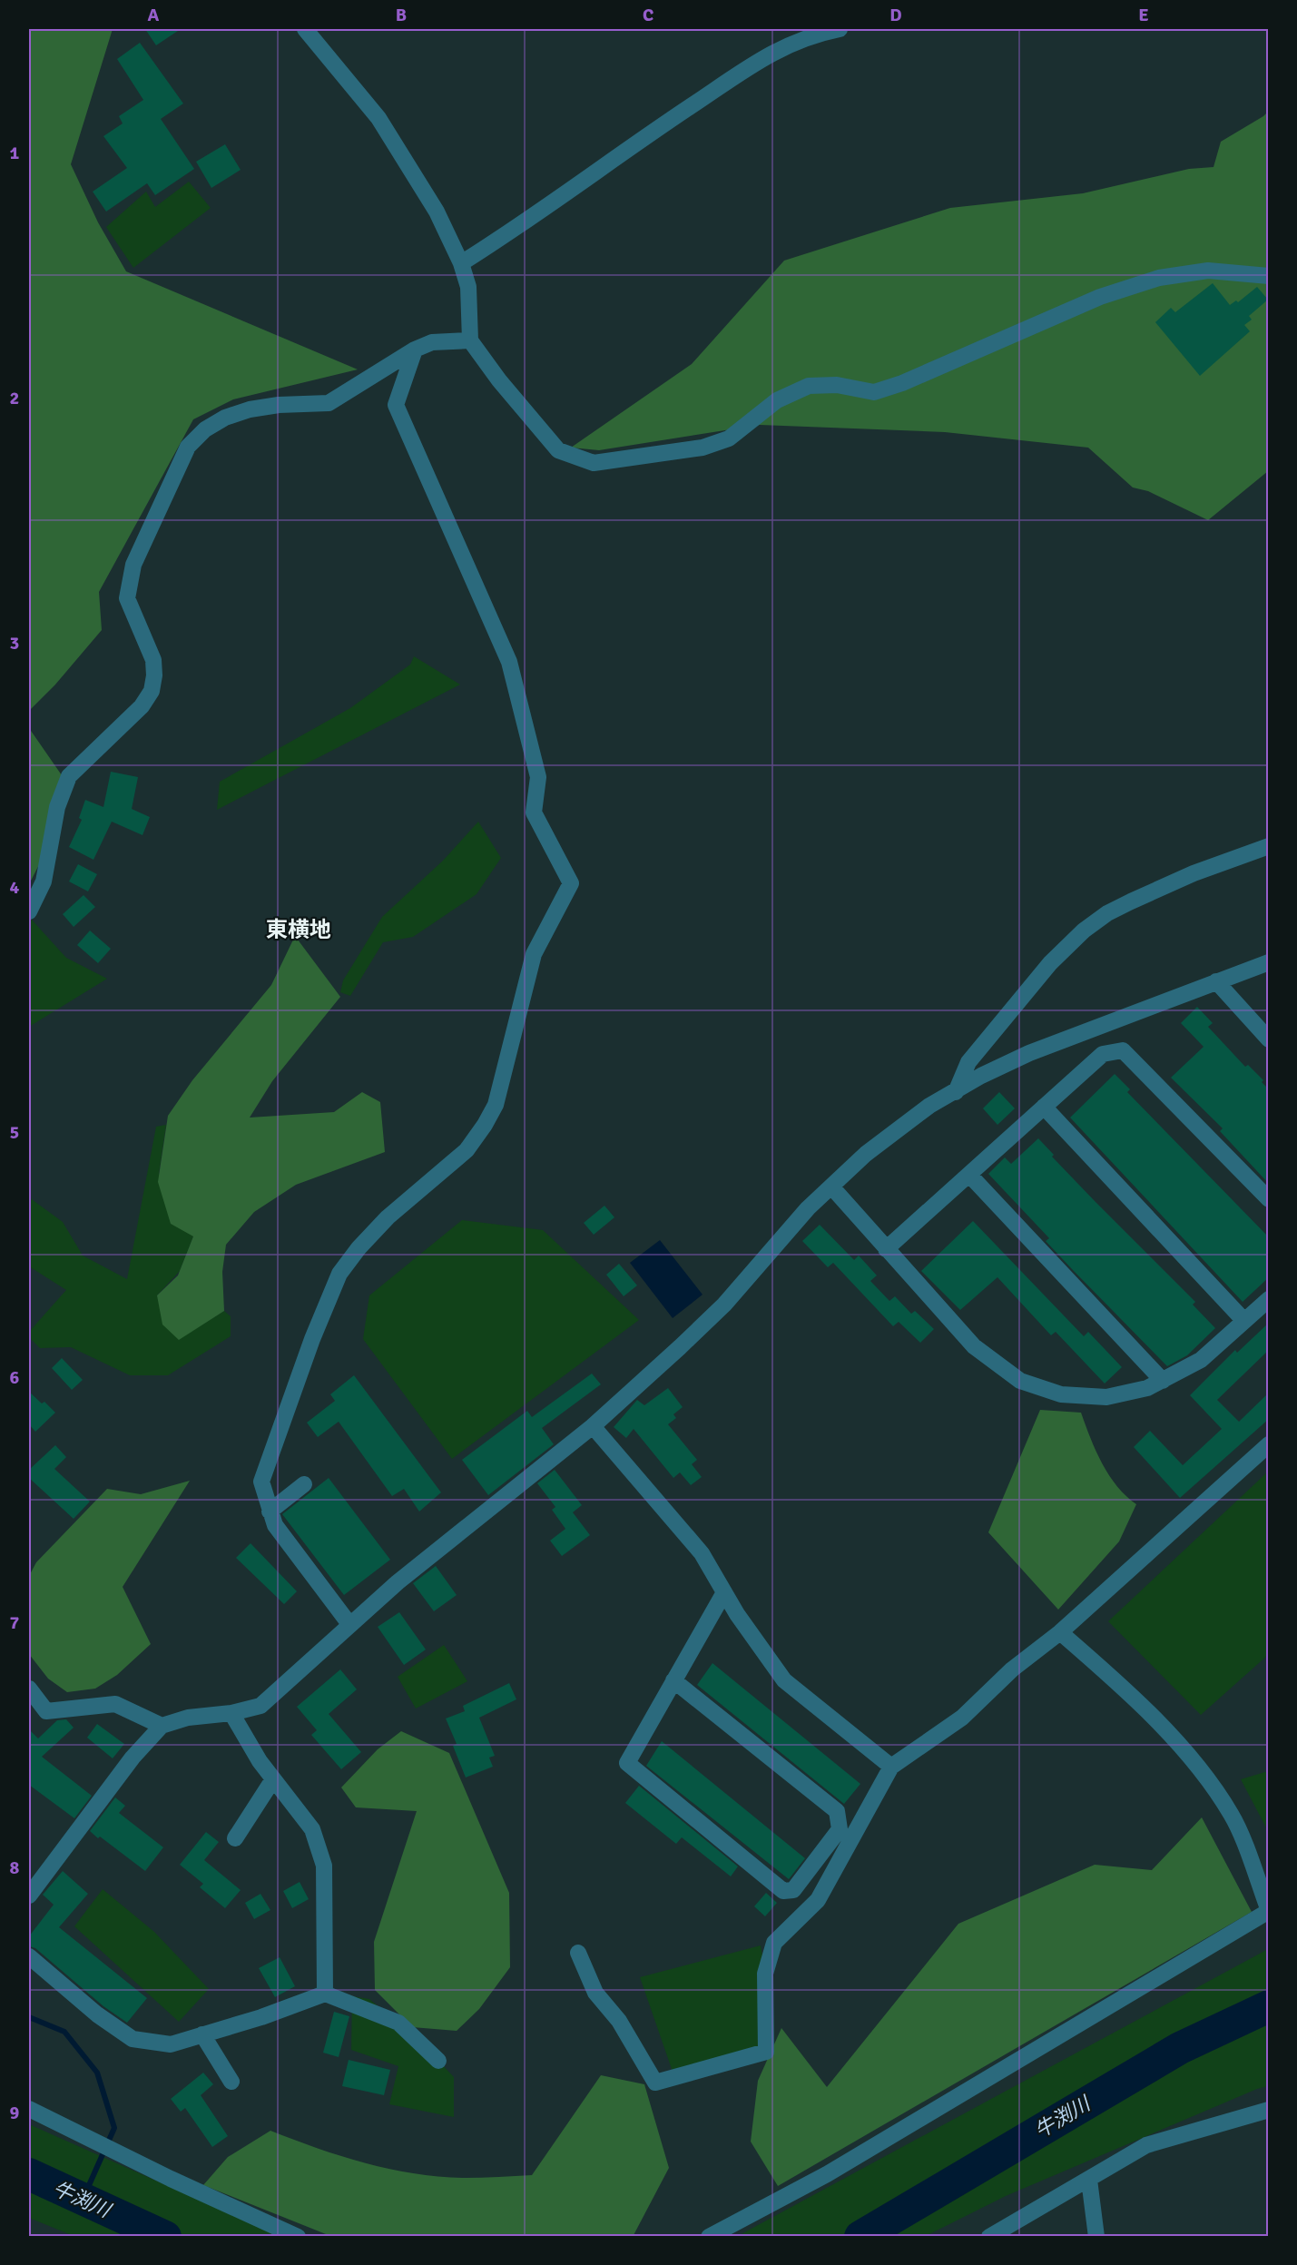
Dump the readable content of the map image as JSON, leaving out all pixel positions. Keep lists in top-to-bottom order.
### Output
{
  "districts": ["東横地"],
  "water": ["牛渕川"],
  "grid": {
    "columns": [
      "A",
      "B",
      "C",
      "D",
      "E"
    ],
    "rows": [
      "1",
      "2",
      "3",
      "4",
      "5",
      "6",
      "7",
      "8",
      "9"
    ]
  }
}
